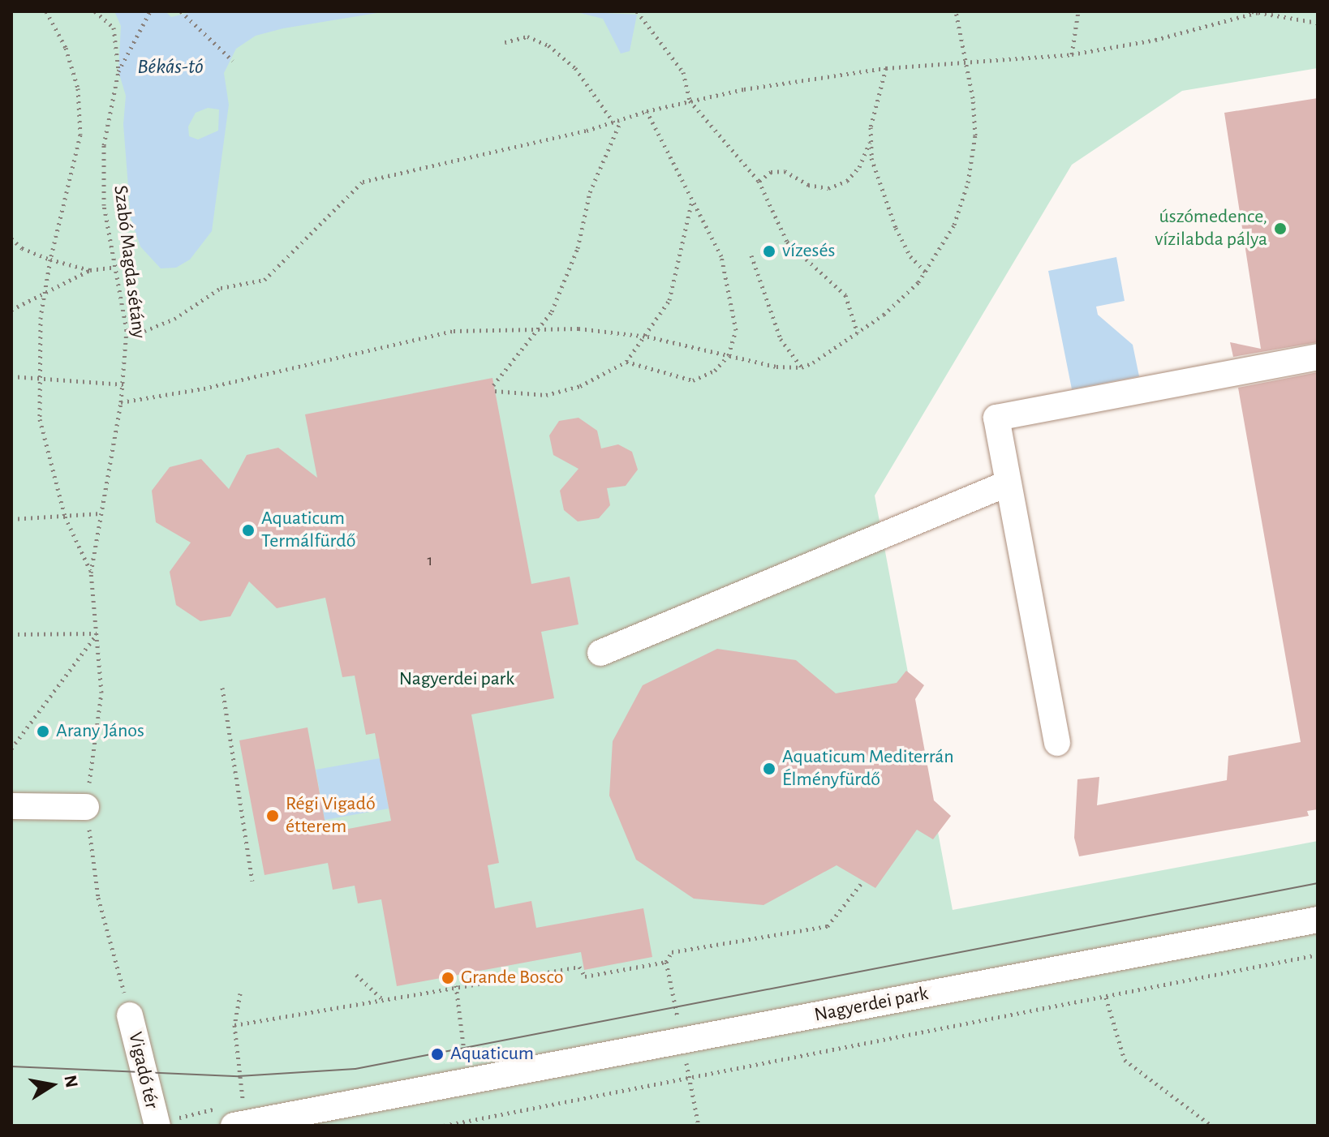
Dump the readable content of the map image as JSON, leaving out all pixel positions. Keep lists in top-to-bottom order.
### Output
{
  "streets": {
    "street": ["Nagyerdei park", "Vigadó tér"],
    "path": ["Szabó Magda sétány"]
  },
  "water": ["Békás-tó"],
  "parks": ["Nagyerdei park"],
  "places": [
    "úszómedence, vízilabda pálya",
    "vízesés",
    "Aquaticum Termálfürdő",
    "Arany János",
    "Aquaticum Mediterrán Élményfürdő",
    "Régi Vigadó étterem",
    "Grande Bosco",
    "Aquaticum"
  ],
  "house_numbers": ["1"],
  "north": "right"
}
